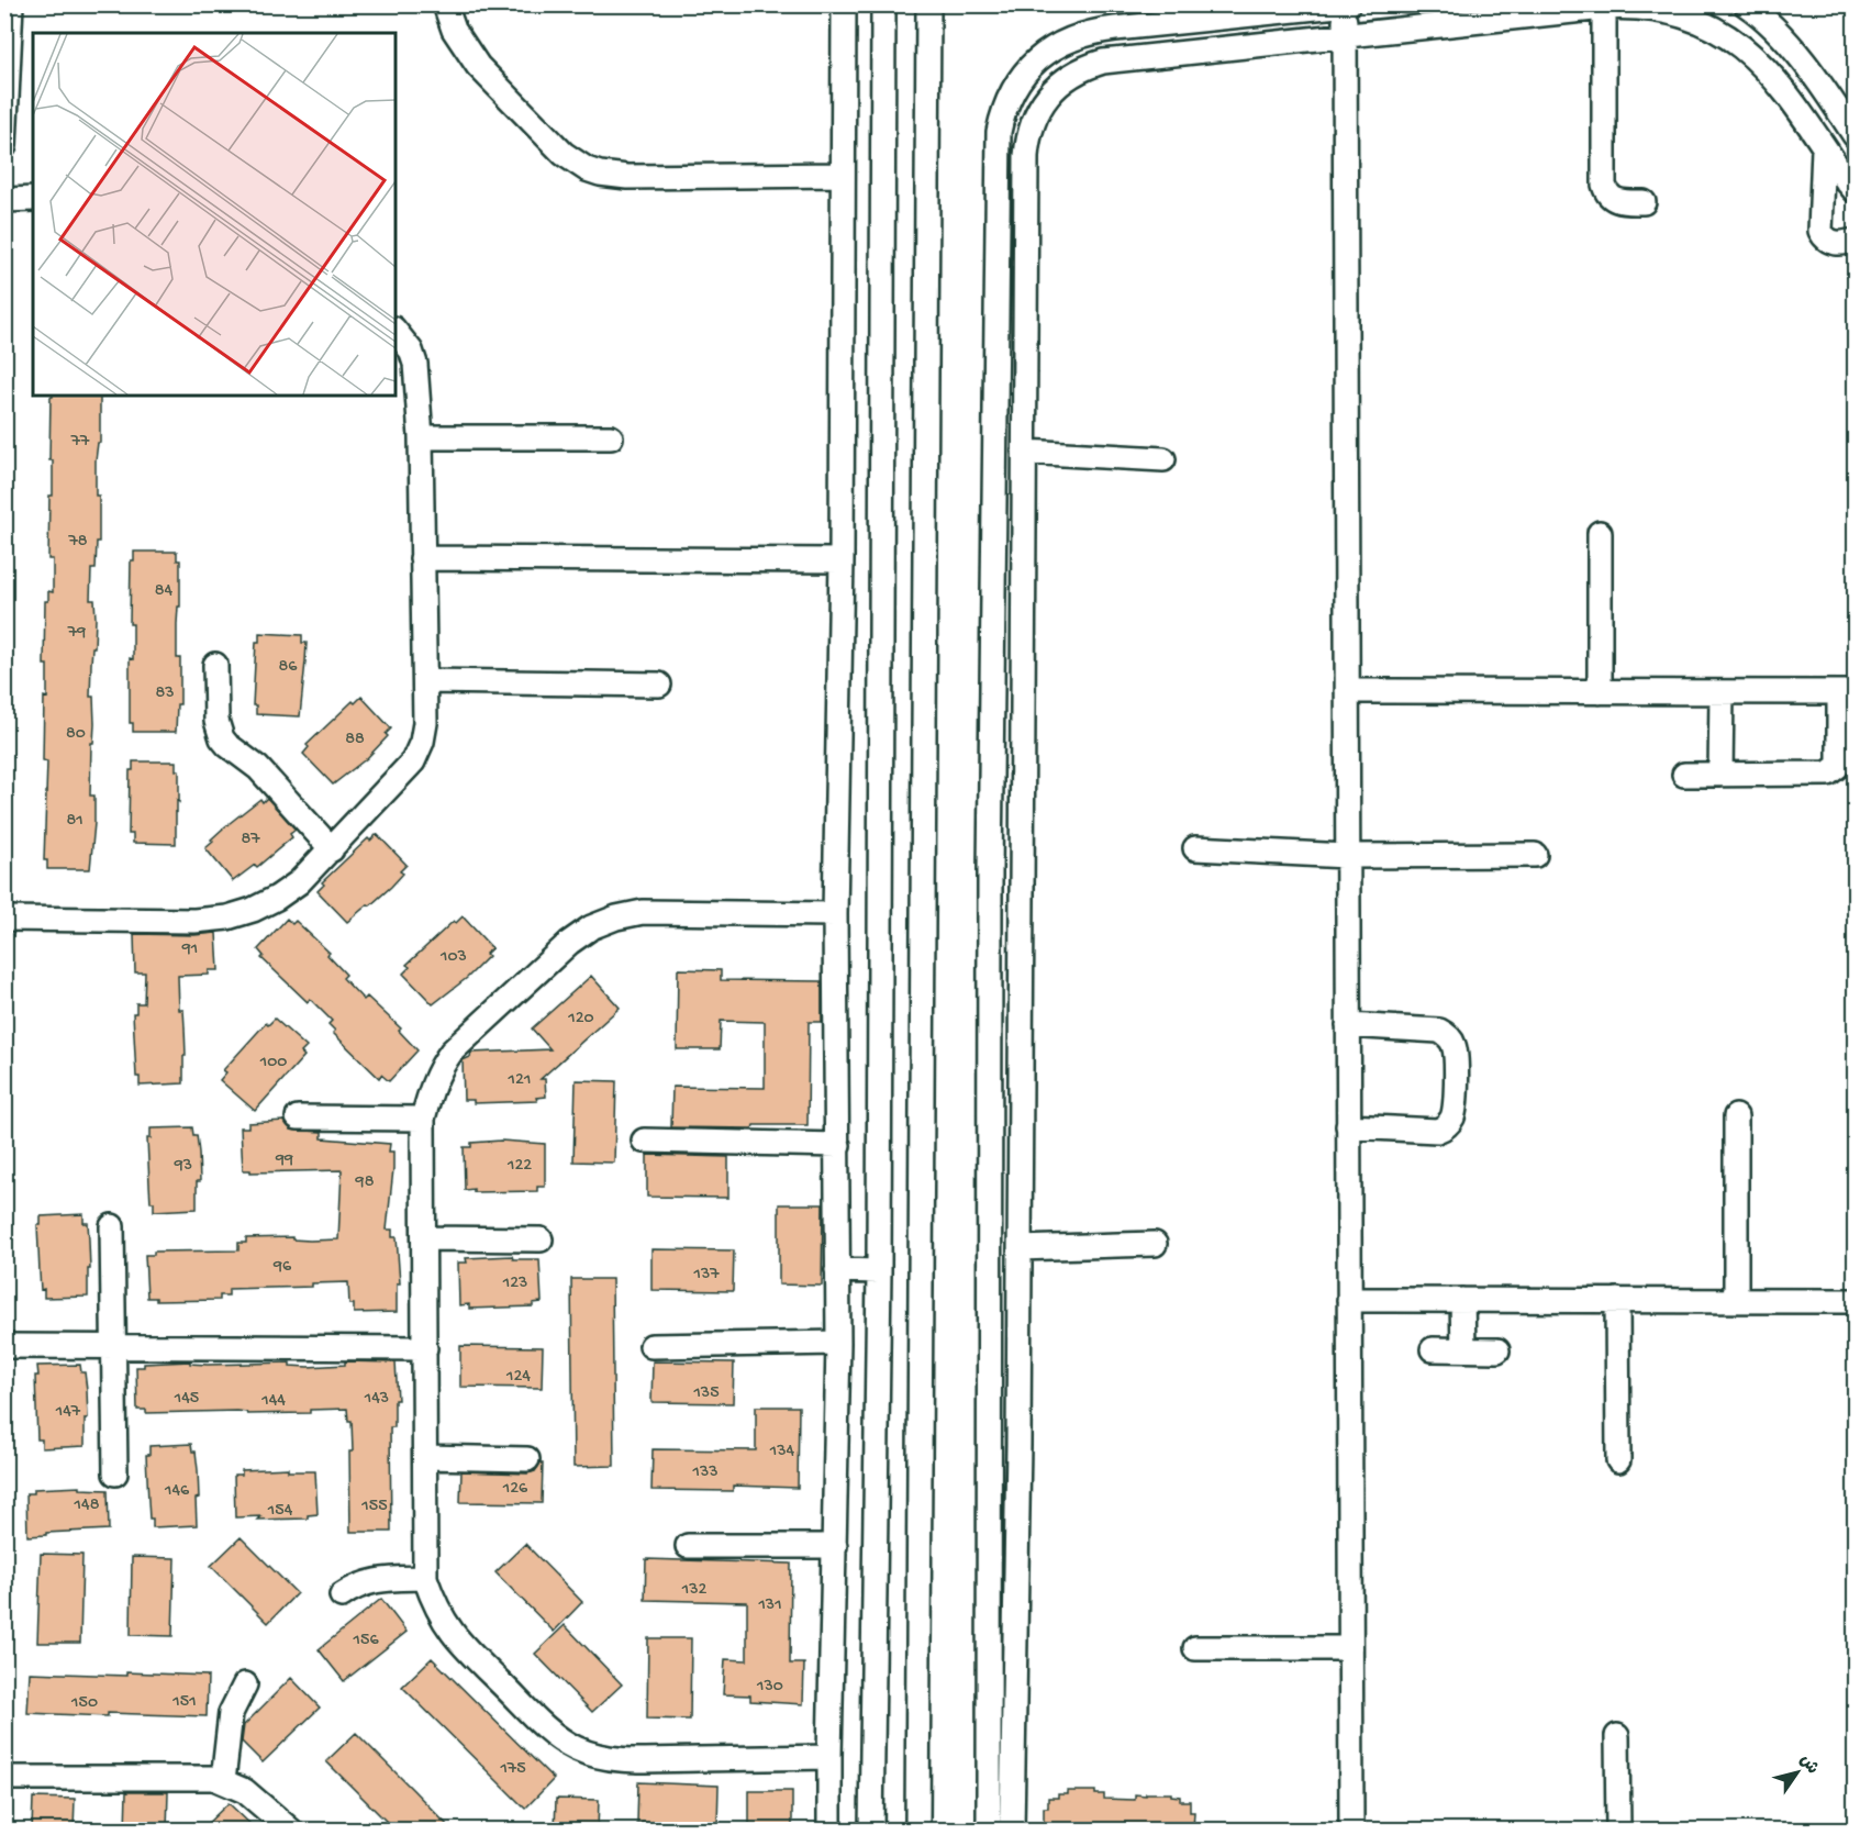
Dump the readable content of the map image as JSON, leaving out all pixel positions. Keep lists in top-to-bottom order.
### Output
{
  "house_numbers": [
    "77",
    "78",
    "84",
    "79",
    "86",
    "83",
    "80",
    "88",
    "81",
    "87",
    "91",
    "103",
    "120",
    "100",
    "121",
    "99",
    "93",
    "122",
    "98",
    "96",
    "137",
    "123",
    "124",
    "135",
    "145",
    "143",
    "144",
    "147",
    "134",
    "133",
    "126",
    "146",
    "148",
    "155",
    "154",
    "132",
    "131",
    "156",
    "130",
    "151",
    "150",
    "175"
  ],
  "north": "top right"
}
